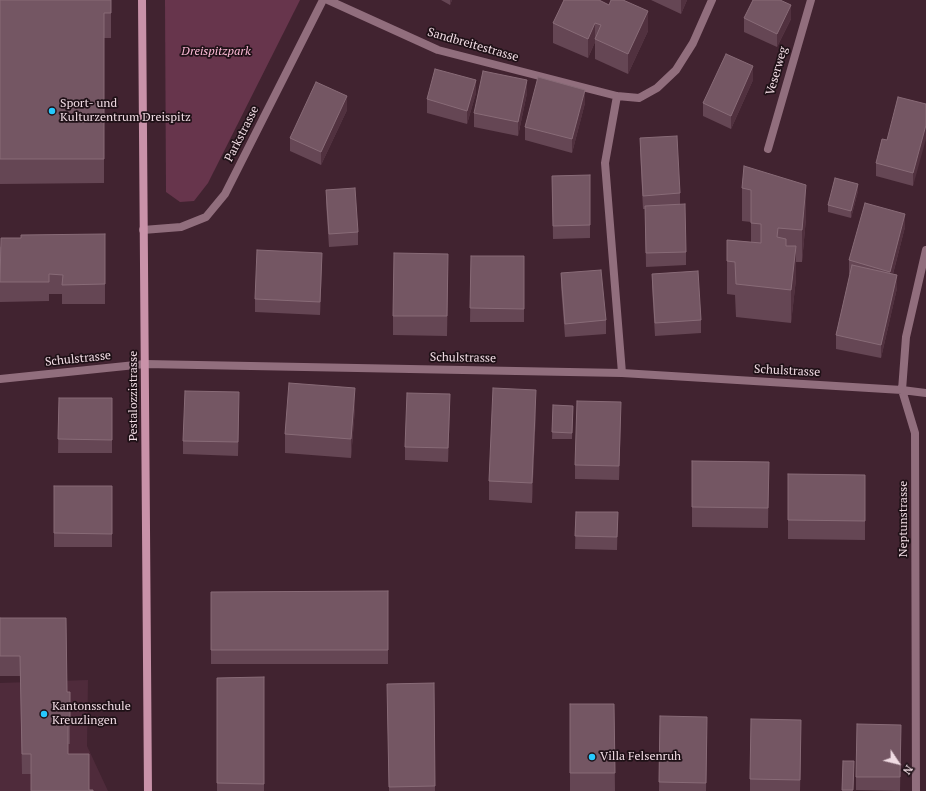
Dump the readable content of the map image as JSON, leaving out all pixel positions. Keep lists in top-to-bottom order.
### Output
{
  "streets": {
    "street": [
      "Sandbreitestrasse",
      "Veserweg",
      "Parkstrasse",
      "Schulstrasse",
      "Pestalozzistrasse",
      "Neptunstrasse"
    ]
  },
  "crossings": [
    ["Parkstrasse", "Pestalozzistrasse"],
    ["Schulstrasse", "Pestalozzistrasse"],
    ["Schulstrasse", "Neptunstrasse"]
  ],
  "parks": ["Dreispitzpark"],
  "places": ["Sport- und Kulturzentrum Dreispitz", "Kantonsschule Kreuzlingen", "Villa Felsenruh"],
  "north": "bottom right"
}
